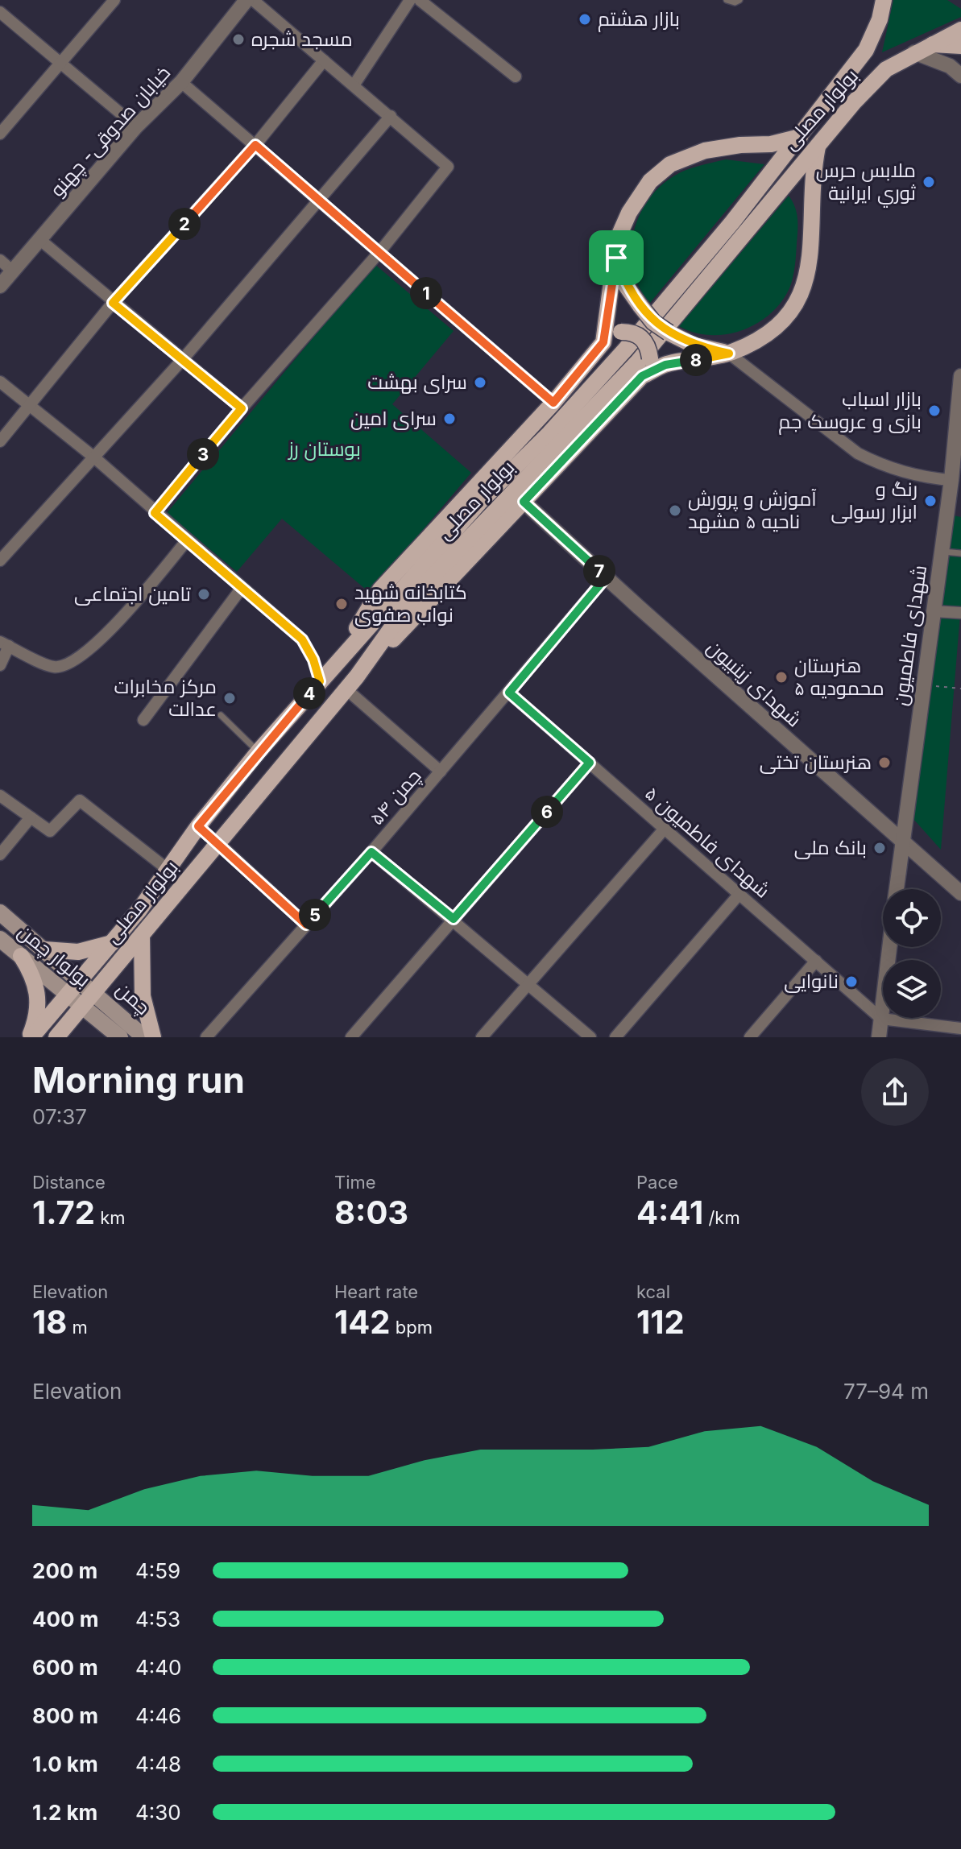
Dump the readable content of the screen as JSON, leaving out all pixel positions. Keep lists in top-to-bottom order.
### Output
{
  "streets": {
    "main road": ["بولوار مصلی", "بولوار چمن", "چمن"],
    "street": [
      "خیابان صدوقی- چهنو",
      "شهدای فاطمیون",
      "شهدای زینبیون",
      "چمن ۵۴",
      "شهدای فاطمیون ۵"
    ]
  },
  "crossings": [
    ["بولوار مصلی", "بولوار چمن"],
    ["بولوار مصلی", "چمن"],
    ["شهدای فاطمیون", "شهدای زینبیون"],
    ["شهدای زینبیون", "چمن ۵۴"],
    ["چمن ۵۴", "شهدای فاطمیون ۵"],
    ["بولوار چمن", "چمن"]
  ],
  "parks": ["بوستان رز"],
  "places": [
    "بازار هشتم",
    "مسجد شجره",
    "ملابس حرس ثوري ايرانية",
    "سرای بهشت",
    "بازار اسباب بازی و عروسک جم",
    "سرای امین",
    "رنگ و ابزار رسولی",
    "آموزش و پرورش ناحیه ۵ مشهد",
    "تامین اجتماعی",
    "کتابخانه شهید نواب صفوی",
    "هنرستان محمودیه ۵",
    "مرکز مخابرات عدالت",
    "هنرستان تختی",
    "بانک ملی",
    "نانوایی"
  ],
  "page": {
    "pins": [
      "2",
      "1",
      "8",
      "3",
      "7",
      "4",
      "6",
      "5"
    ],
    "heading": ["Morning run", "07:37"],
    "stats": [
      ["Distance", "1.72 km"],
      ["Time", "8:03"],
      ["Pace", "4:41 /km"],
      ["Elevation", "18 m"],
      ["Heart rate", "142 bpm"],
      ["kcal", "112"]
    ],
    "chart": ["Elevation", "77–94 m"],
    "list": [
      {
        "name": "200 m",
        "note": "4:59"
      },
      {
        "name": "400 m",
        "note": "4:53"
      },
      {
        "name": "600 m",
        "note": "4:40"
      },
      {
        "name": "800 m",
        "note": "4:46"
      },
      {
        "name": "1.0 km",
        "note": "4:48"
      },
      {
        "name": "1.2 km",
        "note": "4:30"
      }
    ]
  }
}
